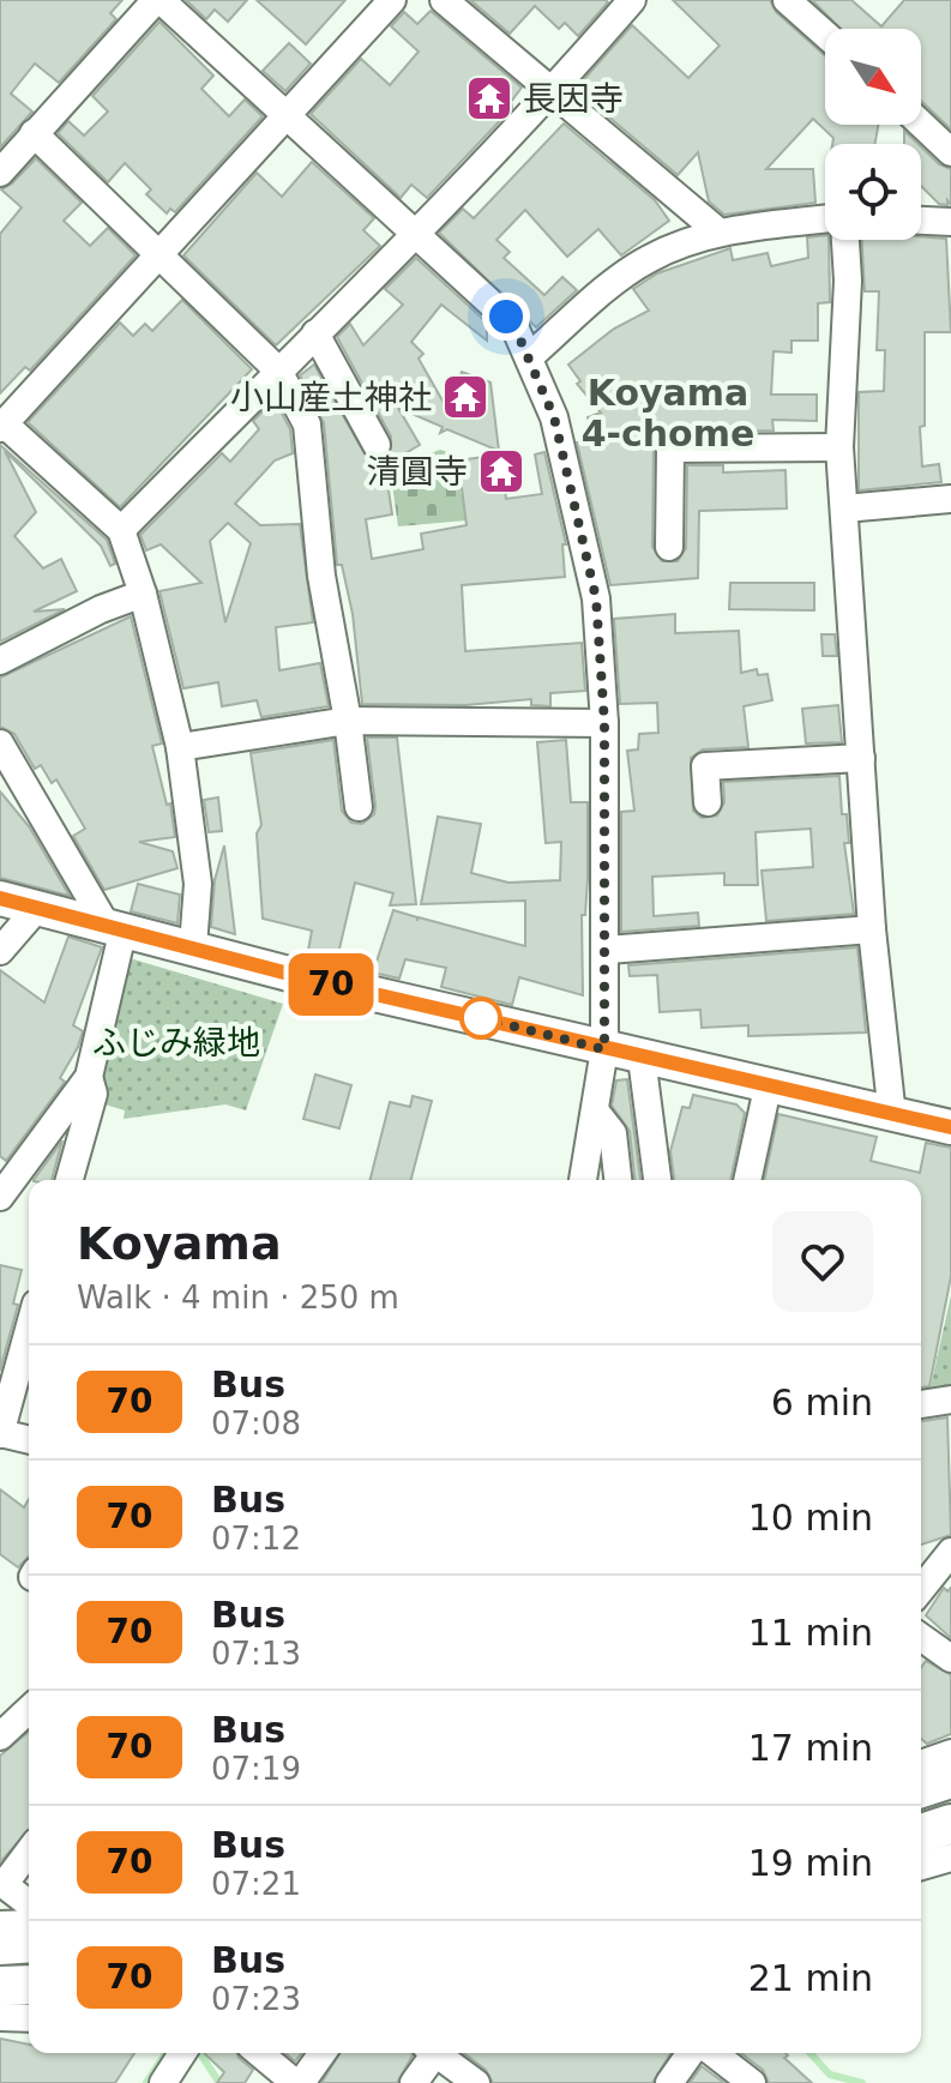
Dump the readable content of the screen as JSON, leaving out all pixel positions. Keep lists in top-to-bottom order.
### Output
{
  "districts": ["Koyama 4-chome"],
  "parks": ["ふじみ緑地"],
  "places": {
    "temple": ["長因寺", "小山産土神社", "清圓寺"]
  },
  "lines": ["bus line 70"],
  "north": "bottom right",
  "page": {
    "on_map": "70",
    "heading": ["Koyama", "Walk · 4 min · 250 m"],
    "list": [
      {
        "mark": "70",
        "name": "Bus",
        "note": "07:08",
        "value": "6 min"
      },
      {
        "mark": "70",
        "name": "Bus",
        "note": "07:12",
        "value": "10 min"
      },
      {
        "mark": "70",
        "name": "Bus",
        "note": "07:13",
        "value": "11 min"
      },
      {
        "mark": "70",
        "name": "Bus",
        "note": "07:19",
        "value": "17 min"
      },
      {
        "mark": "70",
        "name": "Bus",
        "note": "07:21",
        "value": "19 min"
      },
      {
        "mark": "70",
        "name": "Bus",
        "note": "07:23",
        "value": "21 min"
      }
    ]
  }
}
